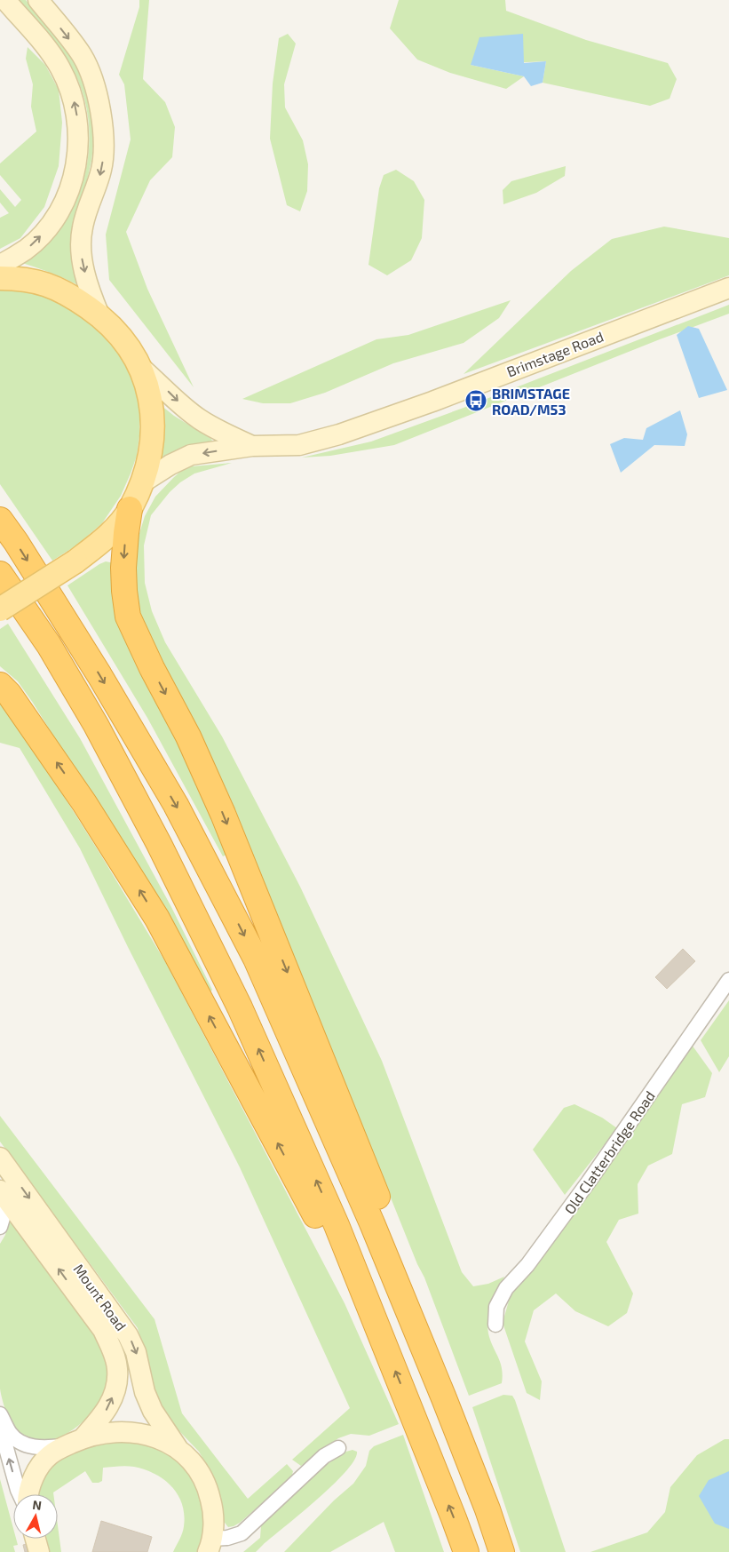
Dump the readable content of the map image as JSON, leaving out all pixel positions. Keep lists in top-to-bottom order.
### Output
{
  "streets": {
    "main road": ["Brimstage Road", "Mount Road"],
    "street": ["Old Clatterbridge Road"]
  },
  "places": {
    "bus stop": ["BRIMSTAGE ROAD/M53"]
  },
  "north": "top"
}
